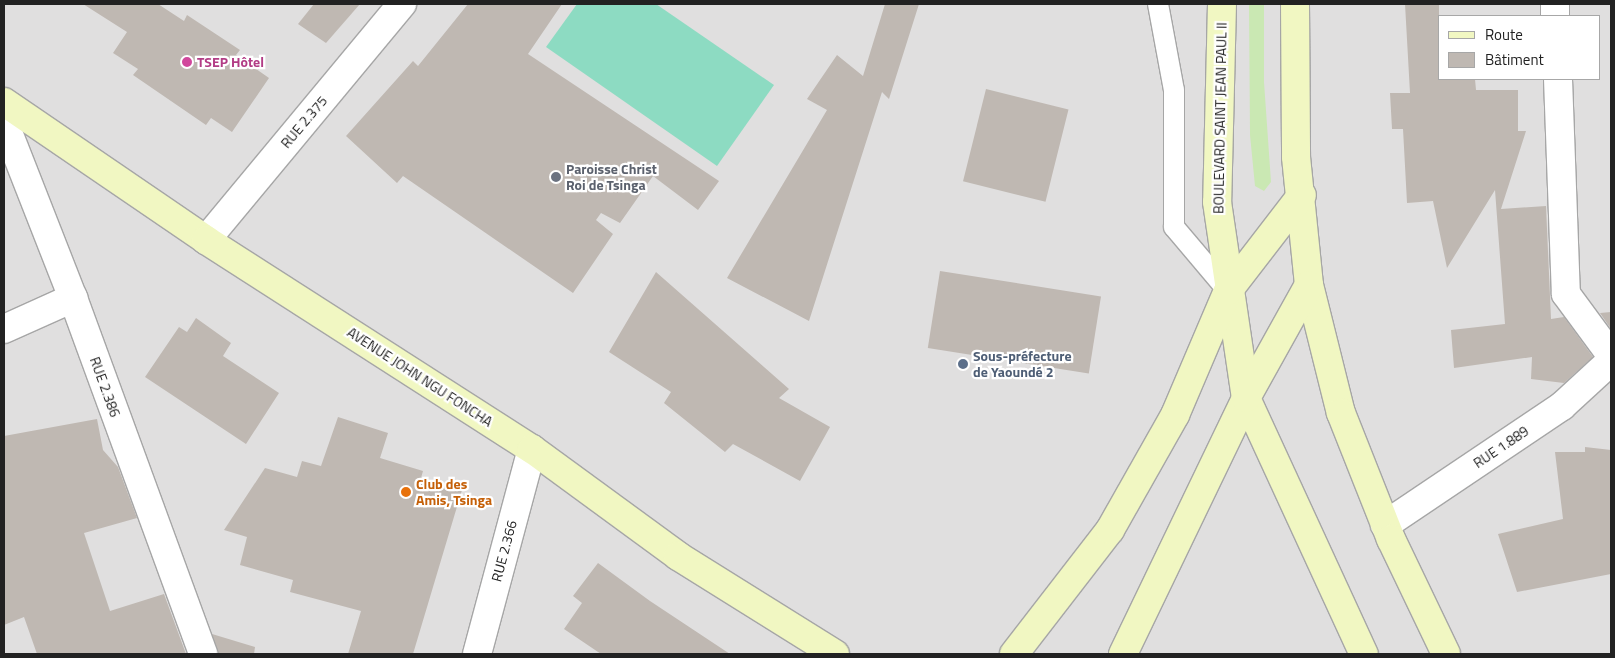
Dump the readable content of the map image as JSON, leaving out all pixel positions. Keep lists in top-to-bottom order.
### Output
{
  "streets": {
    "main road": ["BOULEVARD SAINT JEAN PAUL II", "AVENUE JOHN NGU FONCHA"],
    "street": [
      "RUE 2.375",
      "RUE 2.386",
      "RUE 1.889",
      "RUE 2.366"
    ]
  },
  "crossings": [
    ["RUE 2.375", "AVENUE JOHN NGU FONCHA"],
    ["AVENUE JOHN NGU FONCHA", "RUE 2.366"]
  ],
  "places": [
    "TSEP Hôtel",
    "Paroisse Christ Roi de Tsinga",
    "Sous-préfecture de Yaoundé 2",
    "Club des Amis, Tsinga"
  ],
  "legend": ["Route", "Bâtiment"]
}
